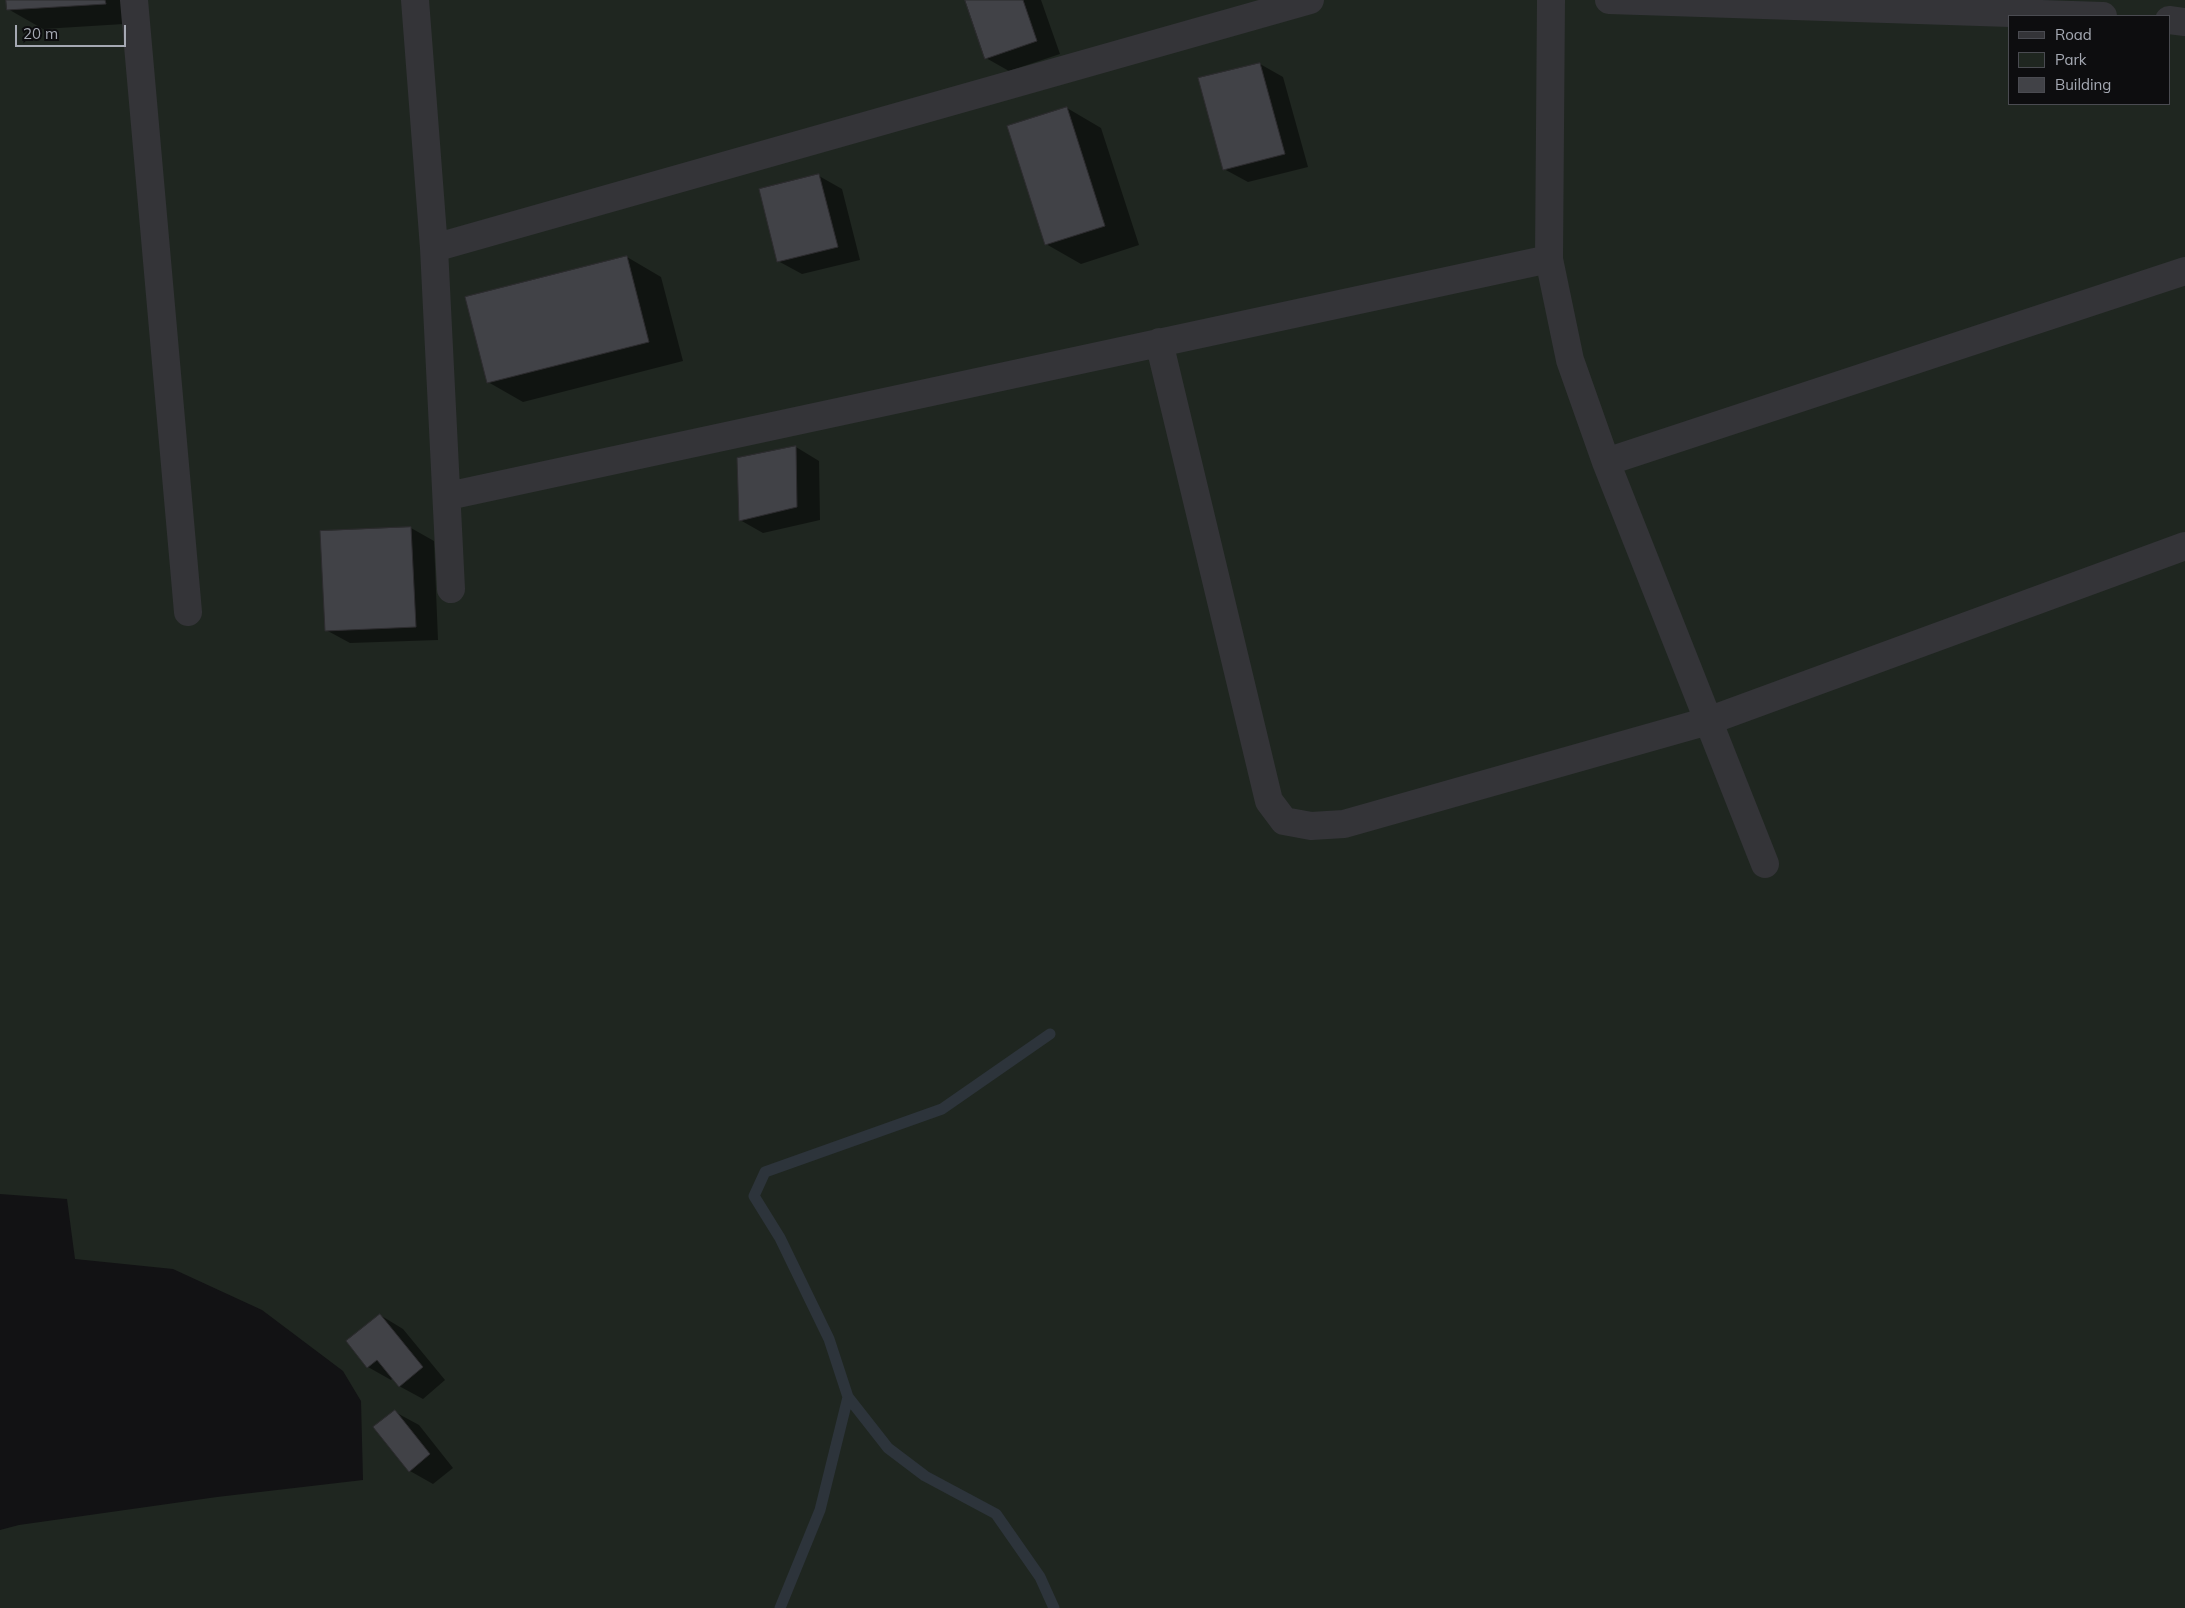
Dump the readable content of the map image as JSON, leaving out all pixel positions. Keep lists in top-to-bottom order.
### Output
{
  "legend": ["Road", "Park", "Building"],
  "scale_bar": "20 m"
}
